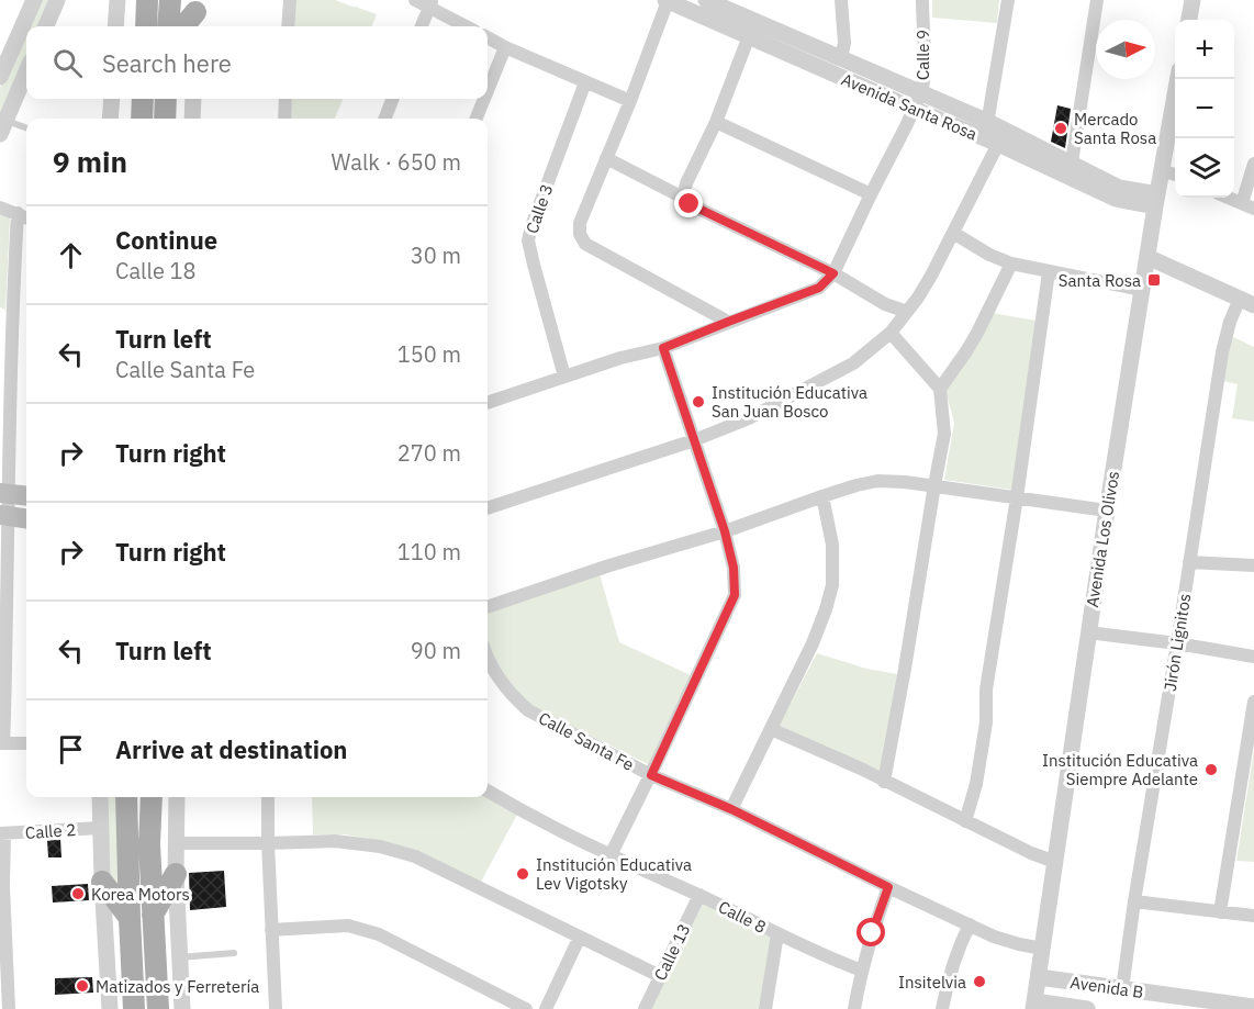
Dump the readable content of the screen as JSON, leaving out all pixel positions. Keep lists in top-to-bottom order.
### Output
{
  "streets": {
    "street": [
      "Calle 9",
      "Avenida Santa Rosa",
      "Calle 3",
      "Avenida Los Olivos",
      "Jirón Lignitos",
      "Calle Santa Fe",
      "Calle 2",
      "Calle 8",
      "Calle 13",
      "Avenida B"
    ]
  },
  "crossings": [
    ["Calle 9", "Avenida Santa Rosa"],
    ["Avenida Santa Rosa", "Avenida Los Olivos"],
    ["Avenida Los Olivos", "Calle Santa Fe"],
    ["Avenida Los Olivos", "Avenida B"],
    ["Jirón Lignitos", "Avenida B"],
    ["Calle 8", "Calle 13"]
  ],
  "places": {
    "other": [
      "Mercado Santa Rosa",
      "Institución Educativa San Juan Bosco",
      "Institución Educativa Siempre Adelante",
      "Institución Educativa Lev Vigotsky",
      "Korea Motors",
      "Insitelvia",
      "Matizados y Ferretería"
    ],
    "transit": ["Santa Rosa"]
  },
  "north": "right",
  "page": {
    "map_buttons": ["+", "−"],
    "search": "Search here",
    "heading": ["9 min", "Walk · 650 m"],
    "list": [
      ["Continue", "Calle 18", "30 m"],
      ["Turn left", "Calle Santa Fe", "150 m"],
      ["Turn right", "270 m"],
      ["Turn right", "110 m"],
      ["Turn left", "90 m"],
      "Arrive at destination"
    ]
  }
}
